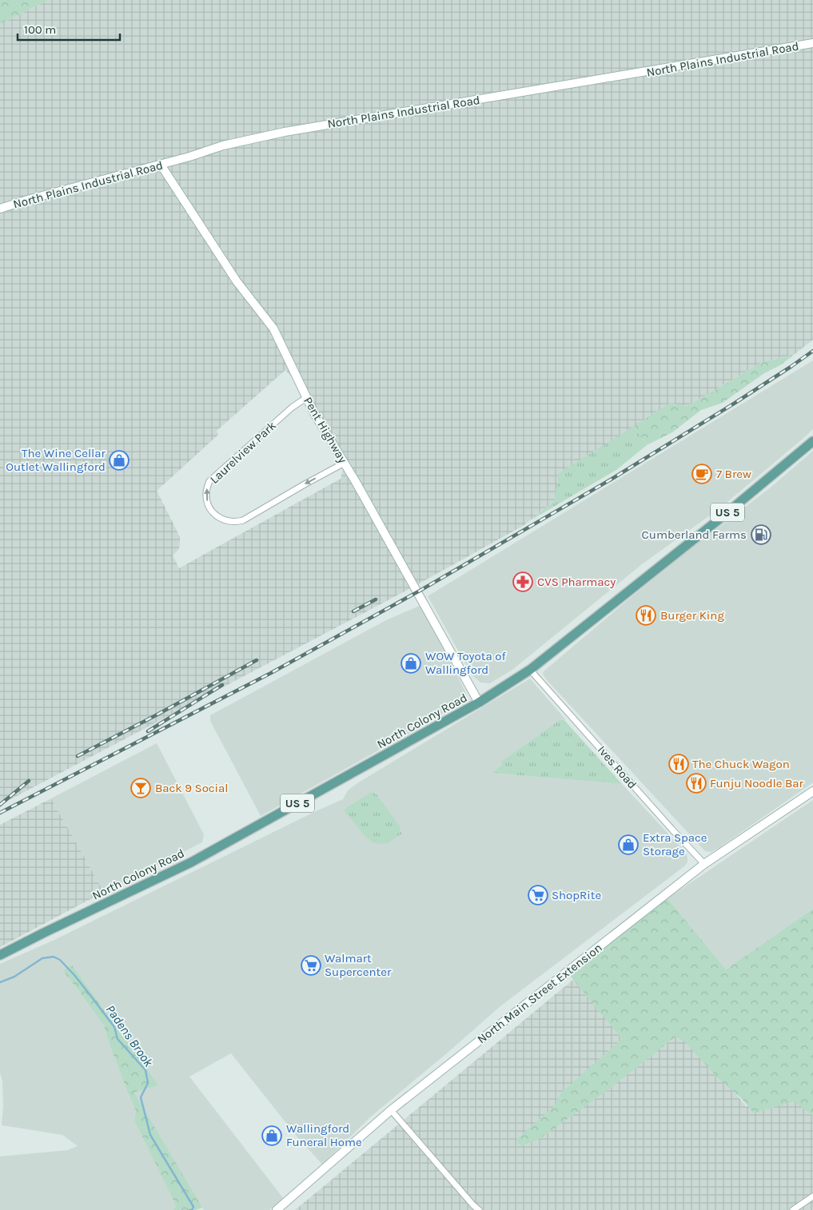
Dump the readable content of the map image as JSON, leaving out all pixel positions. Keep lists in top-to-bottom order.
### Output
{
  "streets": {
    "main road": ["US 5", "North Colony Road"],
    "street": [
      "North Plains Industrial Road",
      "Pent Highway",
      "Laurelview Park",
      "Ives Road",
      "North Main Street Extension"
    ]
  },
  "crossings": [
    ["North Plains Industrial Road", "Pent Highway"],
    ["Pent Highway", "Laurelview Park"],
    ["Pent Highway", "North Colony Road"],
    ["North Colony Road", "Ives Road"],
    ["Ives Road", "North Main Street Extension"]
  ],
  "water": ["Padens Brook"],
  "places": {
    "shop": [
      "The Wine Cellar Outlet Wallingford",
      "WOW Toyota of Wallingford",
      "Extra Space Storage",
      "Wallingford Funeral Home"
    ],
    "cafe": ["7 Brew"],
    "fuel station": ["Cumberland Farms"],
    "pharmacy": ["CVS Pharmacy"],
    "restaurant": ["Burger King", "The Chuck Wagon", "Funju Noodle Bar"],
    "bar": ["Back 9 Social"],
    "supermarket": ["ShopRite", "Walmart Supercenter"]
  },
  "scale_bar": "100 m"
}
